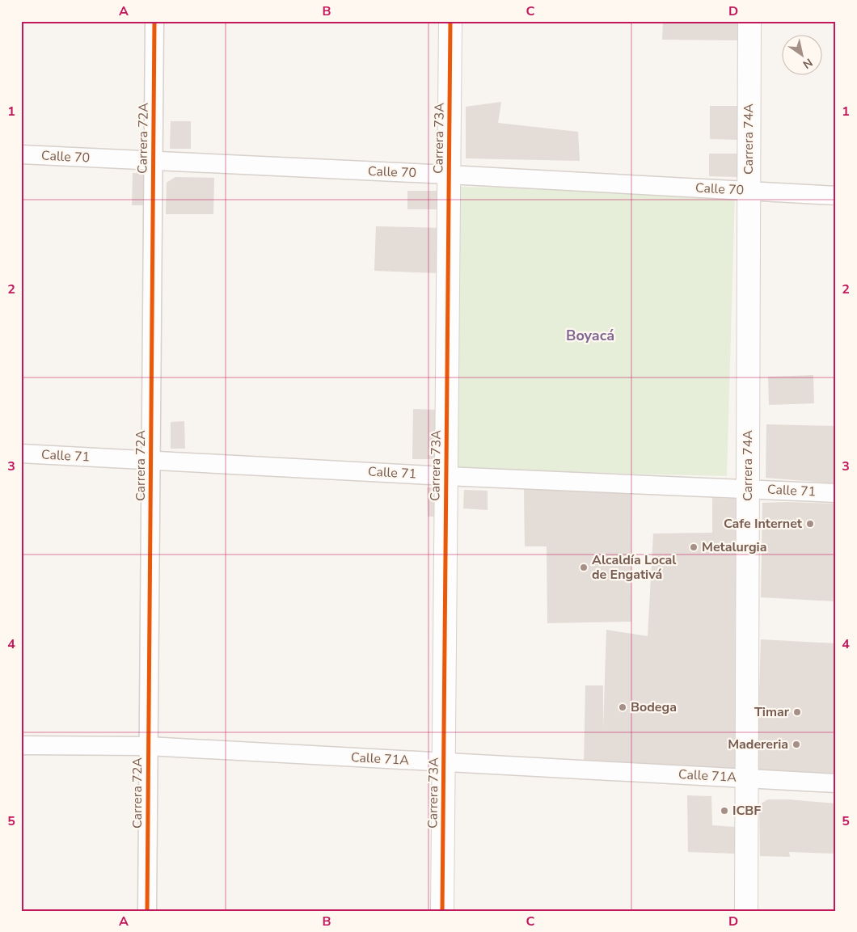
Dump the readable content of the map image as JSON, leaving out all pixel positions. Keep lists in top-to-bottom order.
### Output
{
  "streets": {
    "street": [
      "Carrera 72A",
      "Carrera 73A",
      "Carrera 74A",
      "Calle 70",
      "Calle 71",
      "Calle 71A"
    ]
  },
  "crossings": [
    ["Carrera 72A", "Calle 70"],
    ["Carrera 72A", "Calle 71"],
    ["Carrera 72A", "Calle 71A"],
    ["Carrera 73A", "Calle 70"],
    ["Carrera 73A", "Calle 71"],
    ["Carrera 73A", "Calle 71A"],
    ["Carrera 74A", "Calle 70"],
    ["Carrera 74A", "Calle 71"],
    ["Carrera 74A", "Calle 71A"]
  ],
  "districts": ["Boyacá"],
  "places": [
    "Cafe Internet",
    "Metalurgia",
    "Alcaldía Local de Engativá",
    "Bodega",
    "Timar",
    "Madereria",
    "ICBF"
  ],
  "north": "bottom right",
  "grid": {
    "columns": [
      "A",
      "B",
      "C",
      "D"
    ],
    "rows": [
      "1",
      "2",
      "3",
      "4",
      "5"
    ]
  }
}
